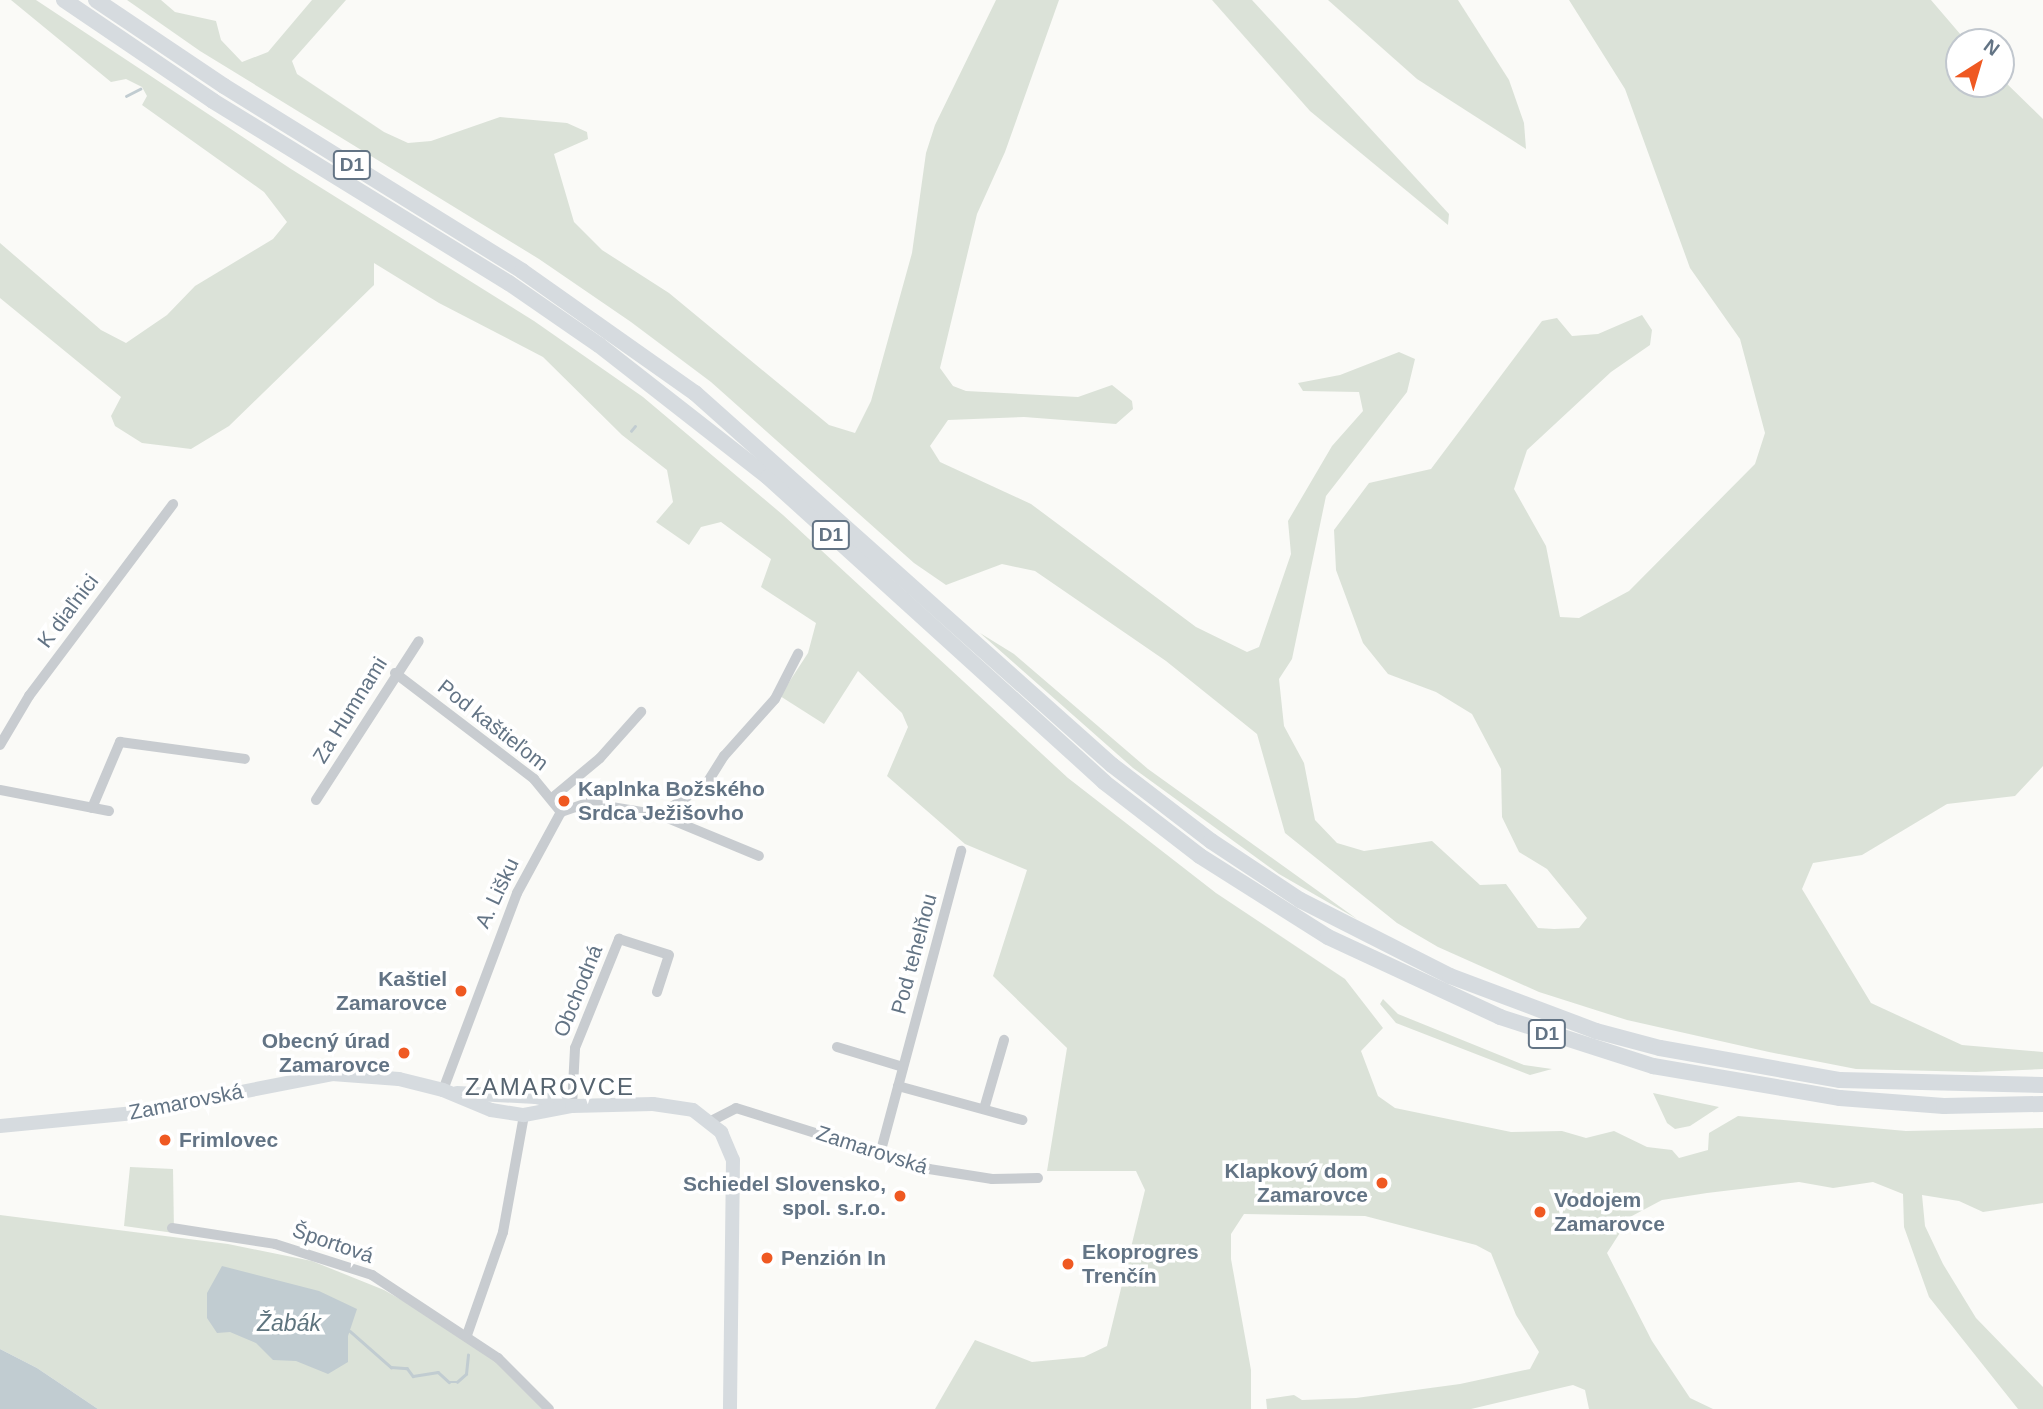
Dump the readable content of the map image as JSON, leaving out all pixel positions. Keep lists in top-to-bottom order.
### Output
{
  "streets": {
    "highway": ["D1"],
    "main road": ["Zamarovská"],
    "street": [
      "K diaľnici",
      "Za Humnami",
      "Pod kaštieľom",
      "A. Lišku",
      "Pod tehelňou",
      "Obchodná",
      "Športová"
    ]
  },
  "crossings": [
    ["Za Humnami", "Pod kaštieľom"],
    ["Pod kaštieľom", "A. Lišku"],
    ["A. Lišku", "Zamarovská"],
    ["Pod tehelňou", "Zamarovská"],
    ["Obchodná", "Zamarovská"]
  ],
  "districts": ["ZAMAROVCE"],
  "water": ["Žabák"],
  "places": [
    "Kaplnka Božského Srdca Ježišovho",
    "Kaštiel Zamarovce",
    "Obecný úrad Zamarovce",
    "Frimlovec",
    "Klapkový dom Zamarovce",
    "Schiedel Slovensko, spol. s.r.o.",
    "Vodojem Zamarovce",
    "Penzión In",
    "Ekoprogres Trenčín"
  ],
  "north": "top right"
}
